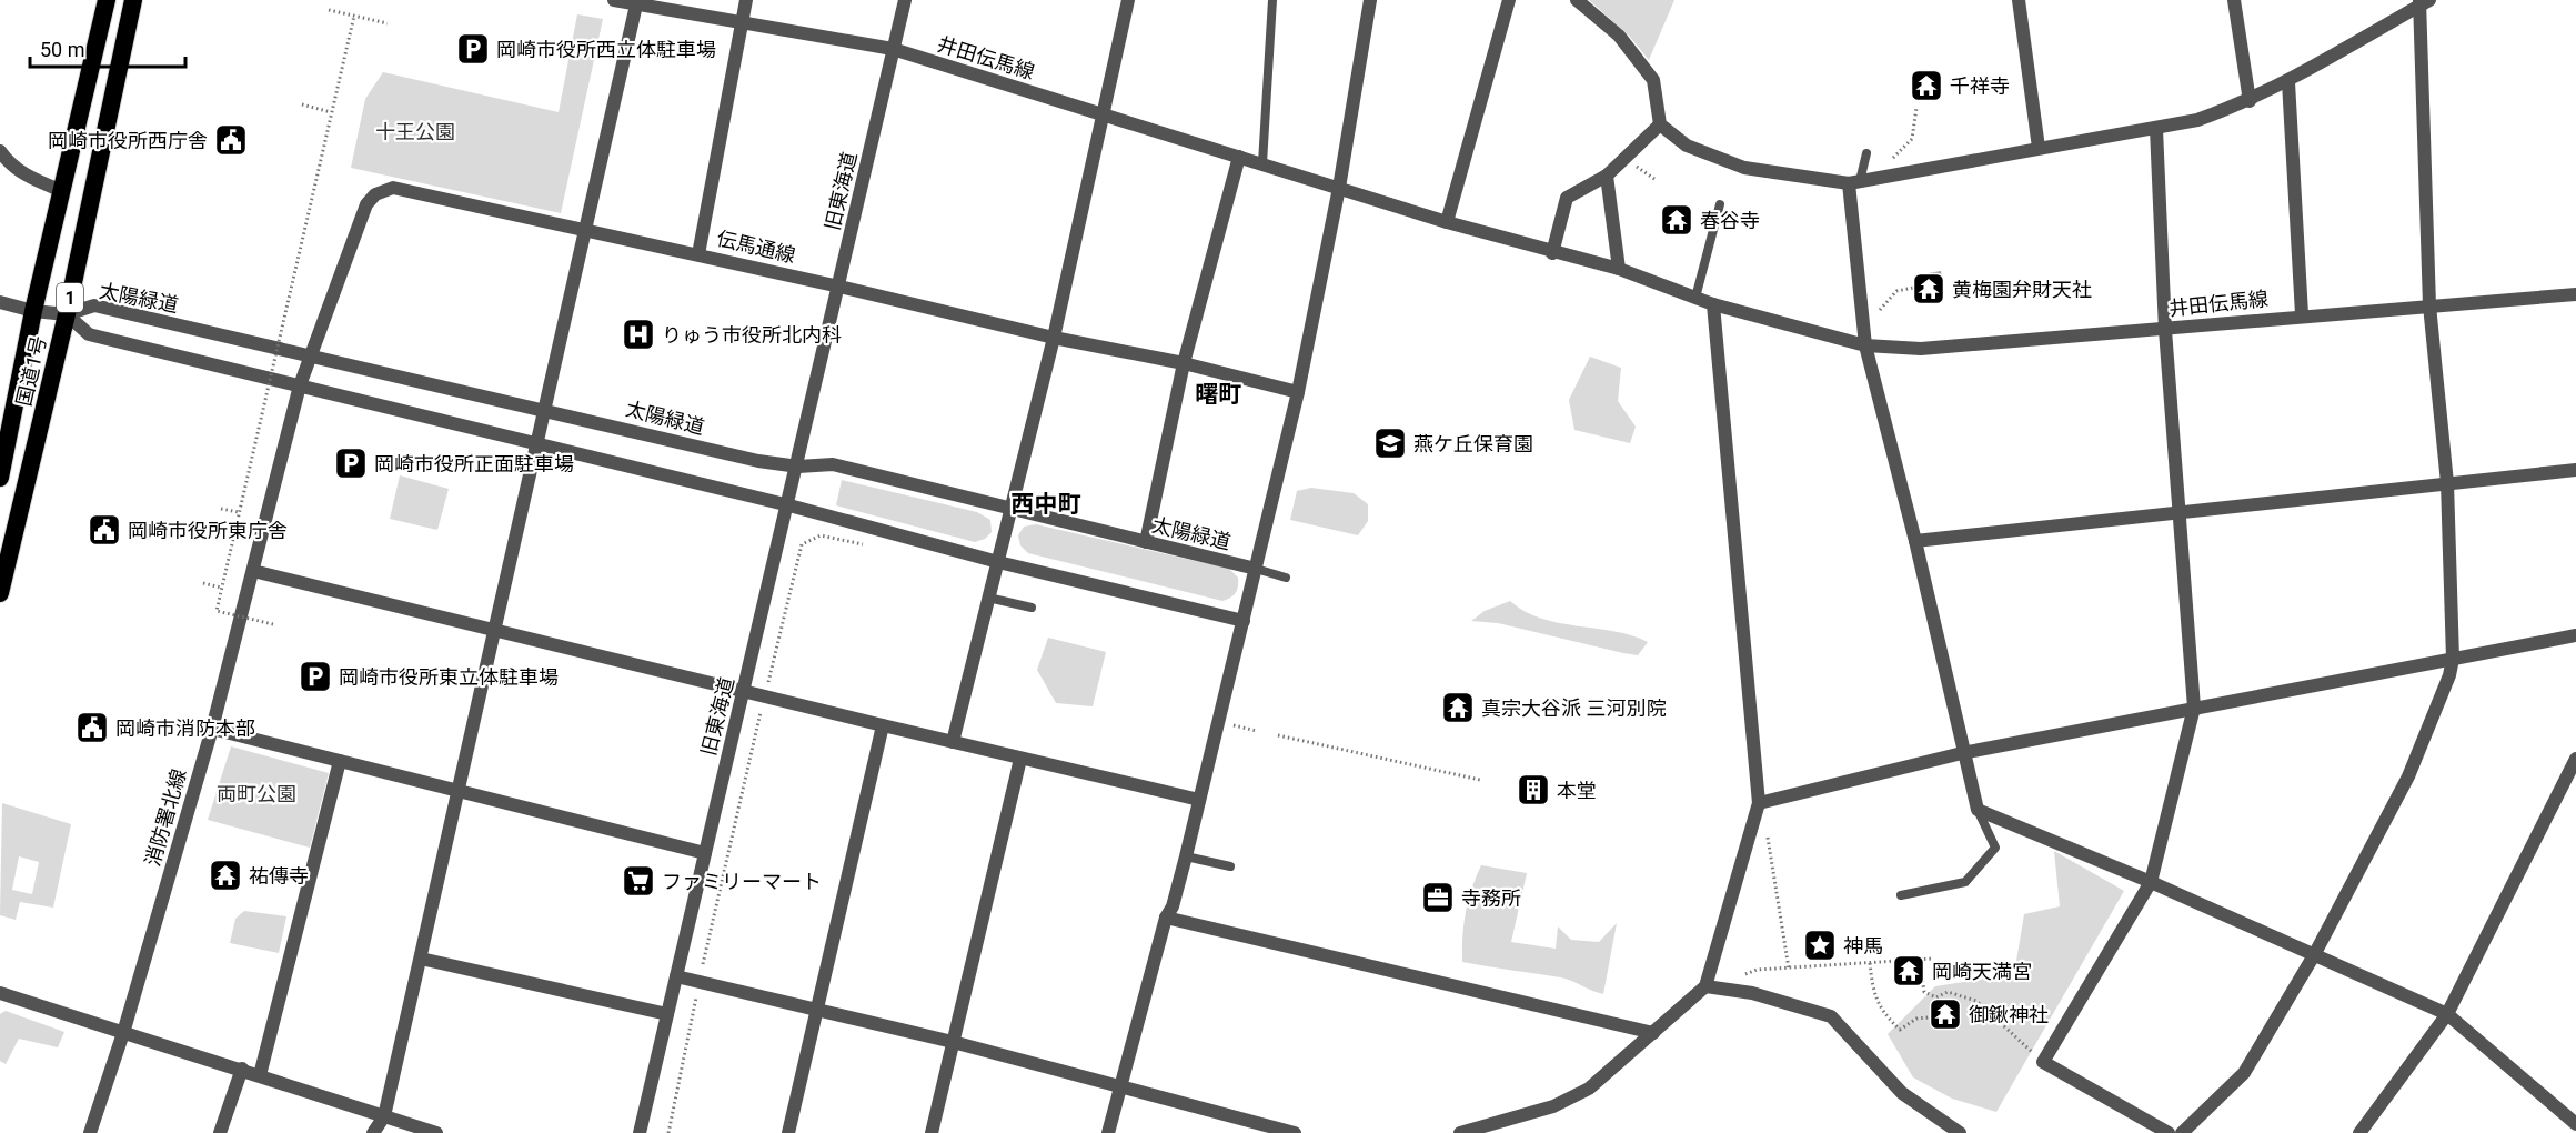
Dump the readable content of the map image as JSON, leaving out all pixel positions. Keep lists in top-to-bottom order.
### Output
{
  "streets": {
    "highway": ["1", "国道1号"],
    "street": [
      "井田伝馬線",
      "旧東海道",
      "伝馬通線",
      "太陽緑道",
      "消防署北線"
    ]
  },
  "crossings": [
    ["井田伝馬線", "旧東海道"],
    ["旧東海道", "伝馬通線"],
    ["旧東海道", "太陽緑道"],
    ["伝馬通線", "太陽緑道"],
    ["伝馬通線", "消防署北線"],
    ["太陽緑道", "国道1号"],
    ["太陽緑道", "消防署北線"]
  ],
  "districts": ["曙町", "西中町"],
  "parks": ["十王公園", "両町公園"],
  "places": {
    "parking": ["岡崎市役所西立体駐車場", "岡崎市役所正面駐車場", "岡崎市役所東立体駐車場"],
    "temple": [
      "千祥寺",
      "春谷寺",
      "黄梅園弁財天社",
      "真宗大谷派 三河別院",
      "祐傳寺",
      "岡崎天満宮",
      "御鍬神社"
    ],
    "public building": ["岡崎市役所西庁舎", "岡崎市役所東庁舎", "岡崎市消防本部"],
    "hospital": ["りゅう市役所北内科"],
    "school or university": ["燕ケ丘保育園"],
    "building": ["本堂"],
    "supermarket": ["ファミリーマート"],
    "office": ["寺務所"],
    "place": ["神馬"]
  },
  "scale_bar": "50 m"
}
